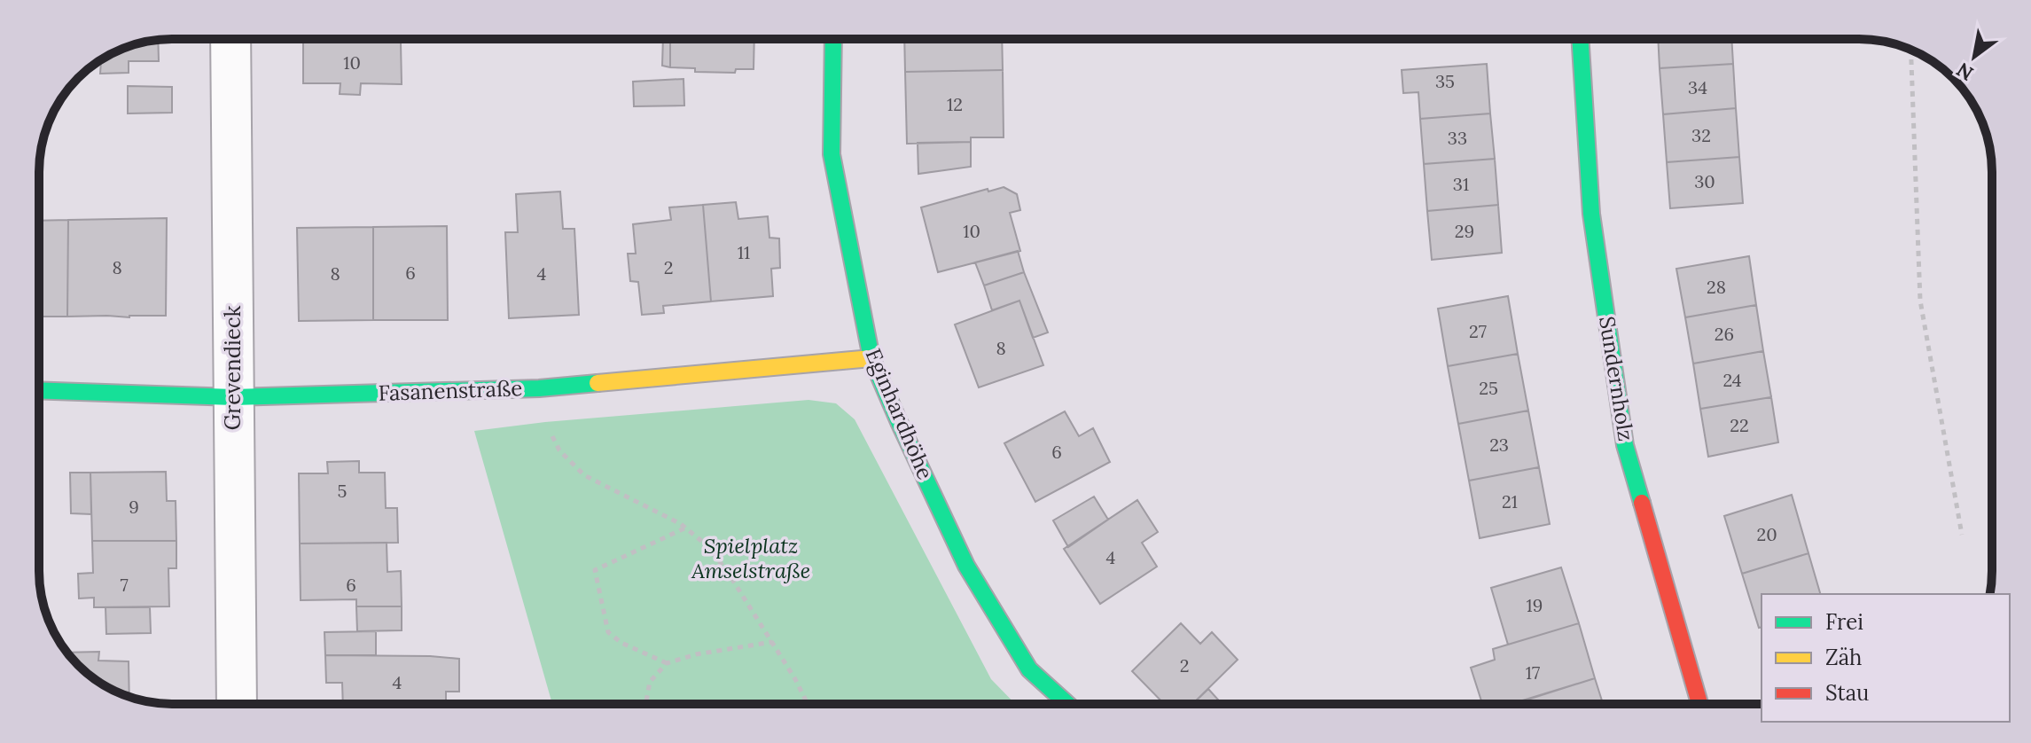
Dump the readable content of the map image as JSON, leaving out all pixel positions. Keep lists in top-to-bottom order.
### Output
{
  "streets": {
    "street": [
      "Grevendieck",
      "Sundernholz",
      "Fasanenstraße",
      "Eginhardhöhe"
    ]
  },
  "crossings": [
    ["Grevendieck", "Fasanenstraße"],
    ["Fasanenstraße", "Eginhardhöhe"]
  ],
  "parks": ["Spielplatz Amselstraße"],
  "house_numbers": [
    "10",
    "35",
    "34",
    "12",
    "32",
    "33",
    "30",
    "31",
    "10",
    "29",
    "11",
    "8",
    "2",
    "6",
    "8",
    "4",
    "28",
    "27",
    "26",
    "8",
    "24",
    "25",
    "22",
    "23",
    "6",
    "5",
    "21",
    "9",
    "20",
    "4",
    "7",
    "6",
    "19",
    "2",
    "17",
    "4"
  ],
  "legend": ["Frei", "Zäh", "Stau"],
  "north": "bottom left"
}
